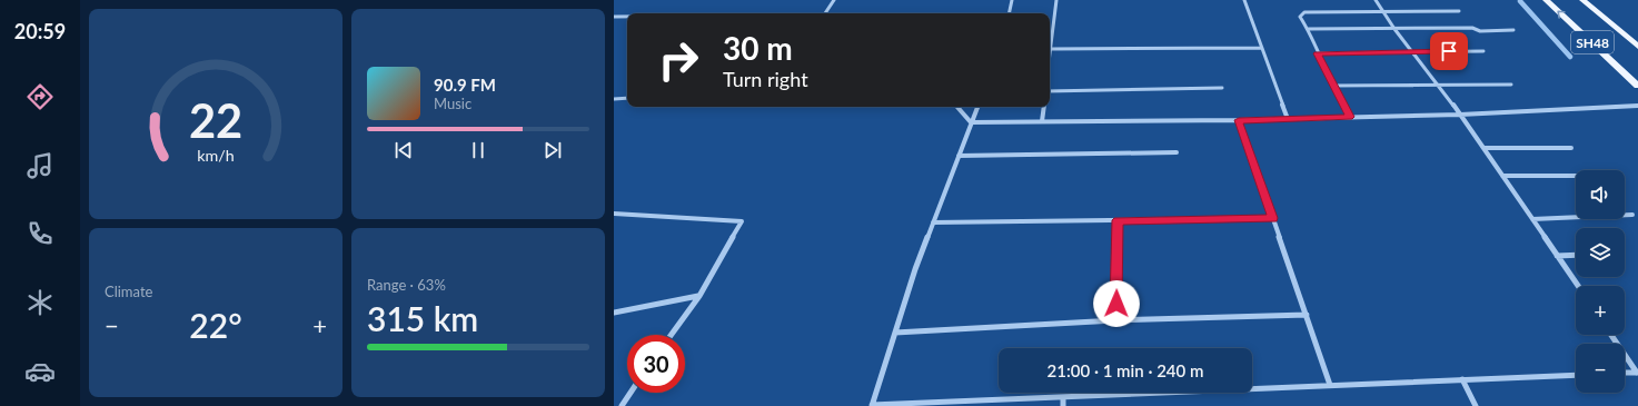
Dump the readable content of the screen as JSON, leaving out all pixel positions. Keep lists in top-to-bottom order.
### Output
{
  "streets": {
    "main road": ["SH48"]
  },
  "page": {
    "tabs": "20:59",
    "turn": ["30 m", "Turn right"],
    "song": ["90.9 FM", "Music"],
    "map_buttons": ["+", "−"],
    "tile": [
      "Climate",
      ["Range · 63%", "315 km"]
    ],
    "heat": ["−", "22°", "+"],
    "limit": "30",
    "trip": "21:00 · 1 min · 240 m",
    "gauge": ["22", "km/h"]
  }
}
